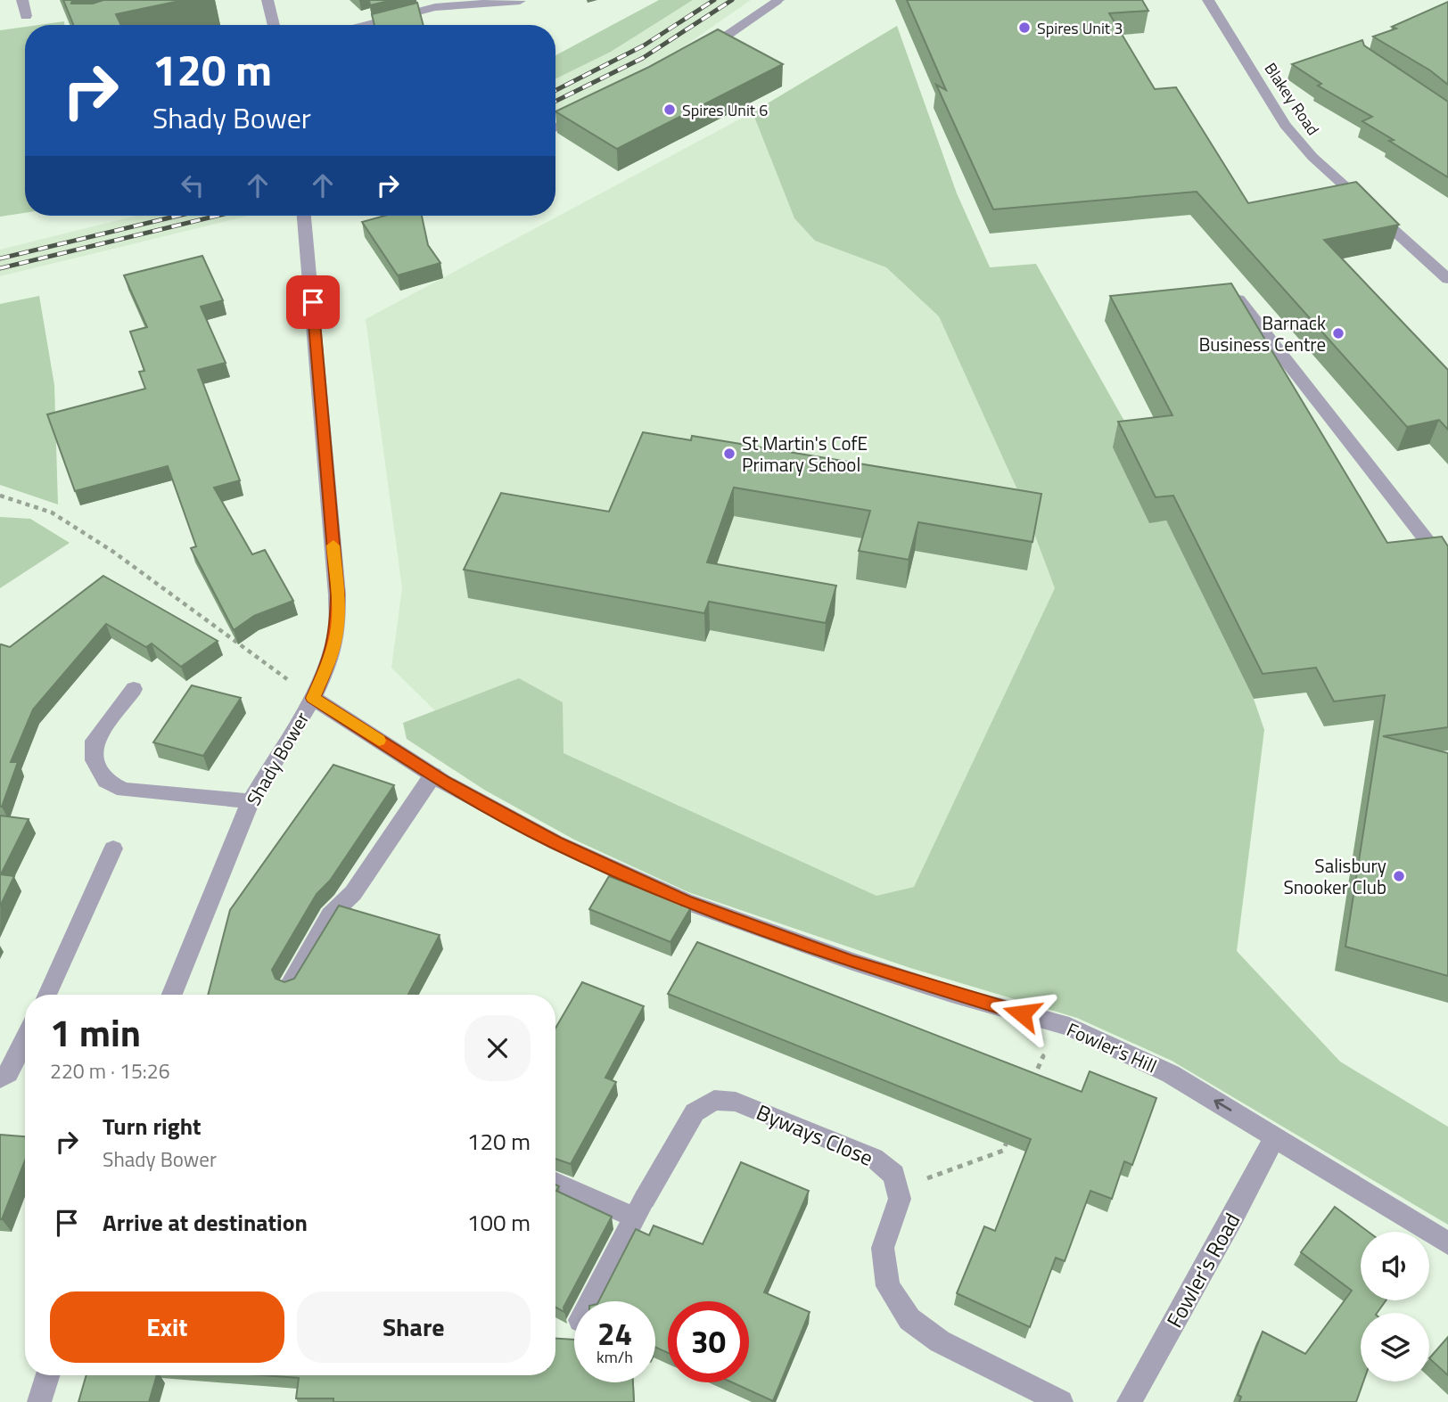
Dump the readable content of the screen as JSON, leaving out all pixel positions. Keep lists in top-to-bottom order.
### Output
{
  "streets": {
    "street": [
      "Blakey Road",
      "Shady Bower",
      "Fowler's Hill",
      "Byways Close",
      "Fowler's Road"
    ]
  },
  "crossings": [
    ["Shady Bower", "Fowler's Hill"],
    ["Fowler's Hill", "Fowler's Road"]
  ],
  "one_way": ["Fowler's Hill"],
  "places": [
    "Spires Unit 3",
    "Spires Unit 6",
    "Barnack Business Centre",
    "St Martin's CofE Primary School",
    "Salisbury Snooker Club"
  ],
  "page": {
    "turn": ["120 m", "Shady Bower"],
    "heading": ["1 min", "220 m · 15:26"],
    "list": [
      {
        "name": "Turn right",
        "note": "Shady Bower",
        "value": "120 m"
      },
      {
        "name": "Arrive at destination",
        "value": "100 m"
      }
    ],
    "buttons": ["Exit", "Share"],
    "speed": "24 km/h",
    "limit": "30"
  }
}
